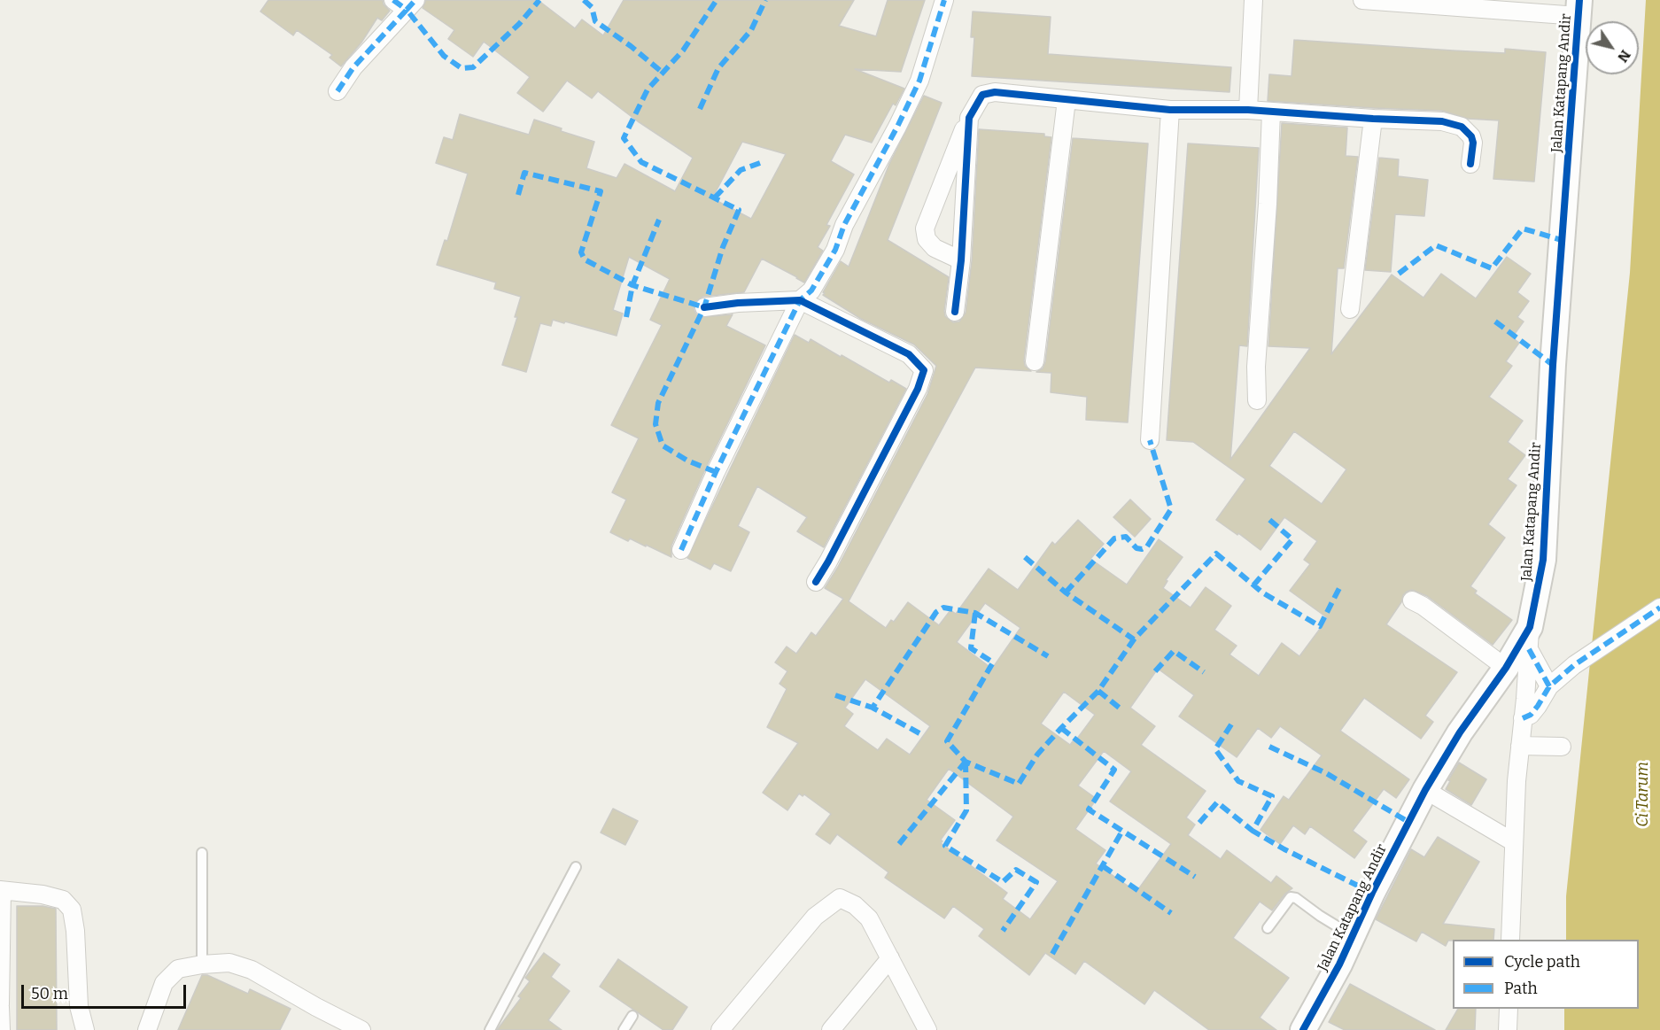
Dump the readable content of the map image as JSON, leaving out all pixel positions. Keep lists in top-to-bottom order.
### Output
{
  "streets": {
    "street": ["Jalan Katapang Andir"]
  },
  "water": ["Ci Tarum"],
  "legend": ["Cycle path", "Path"],
  "scale_bar": "50 m",
  "north": "bottom right"
}
